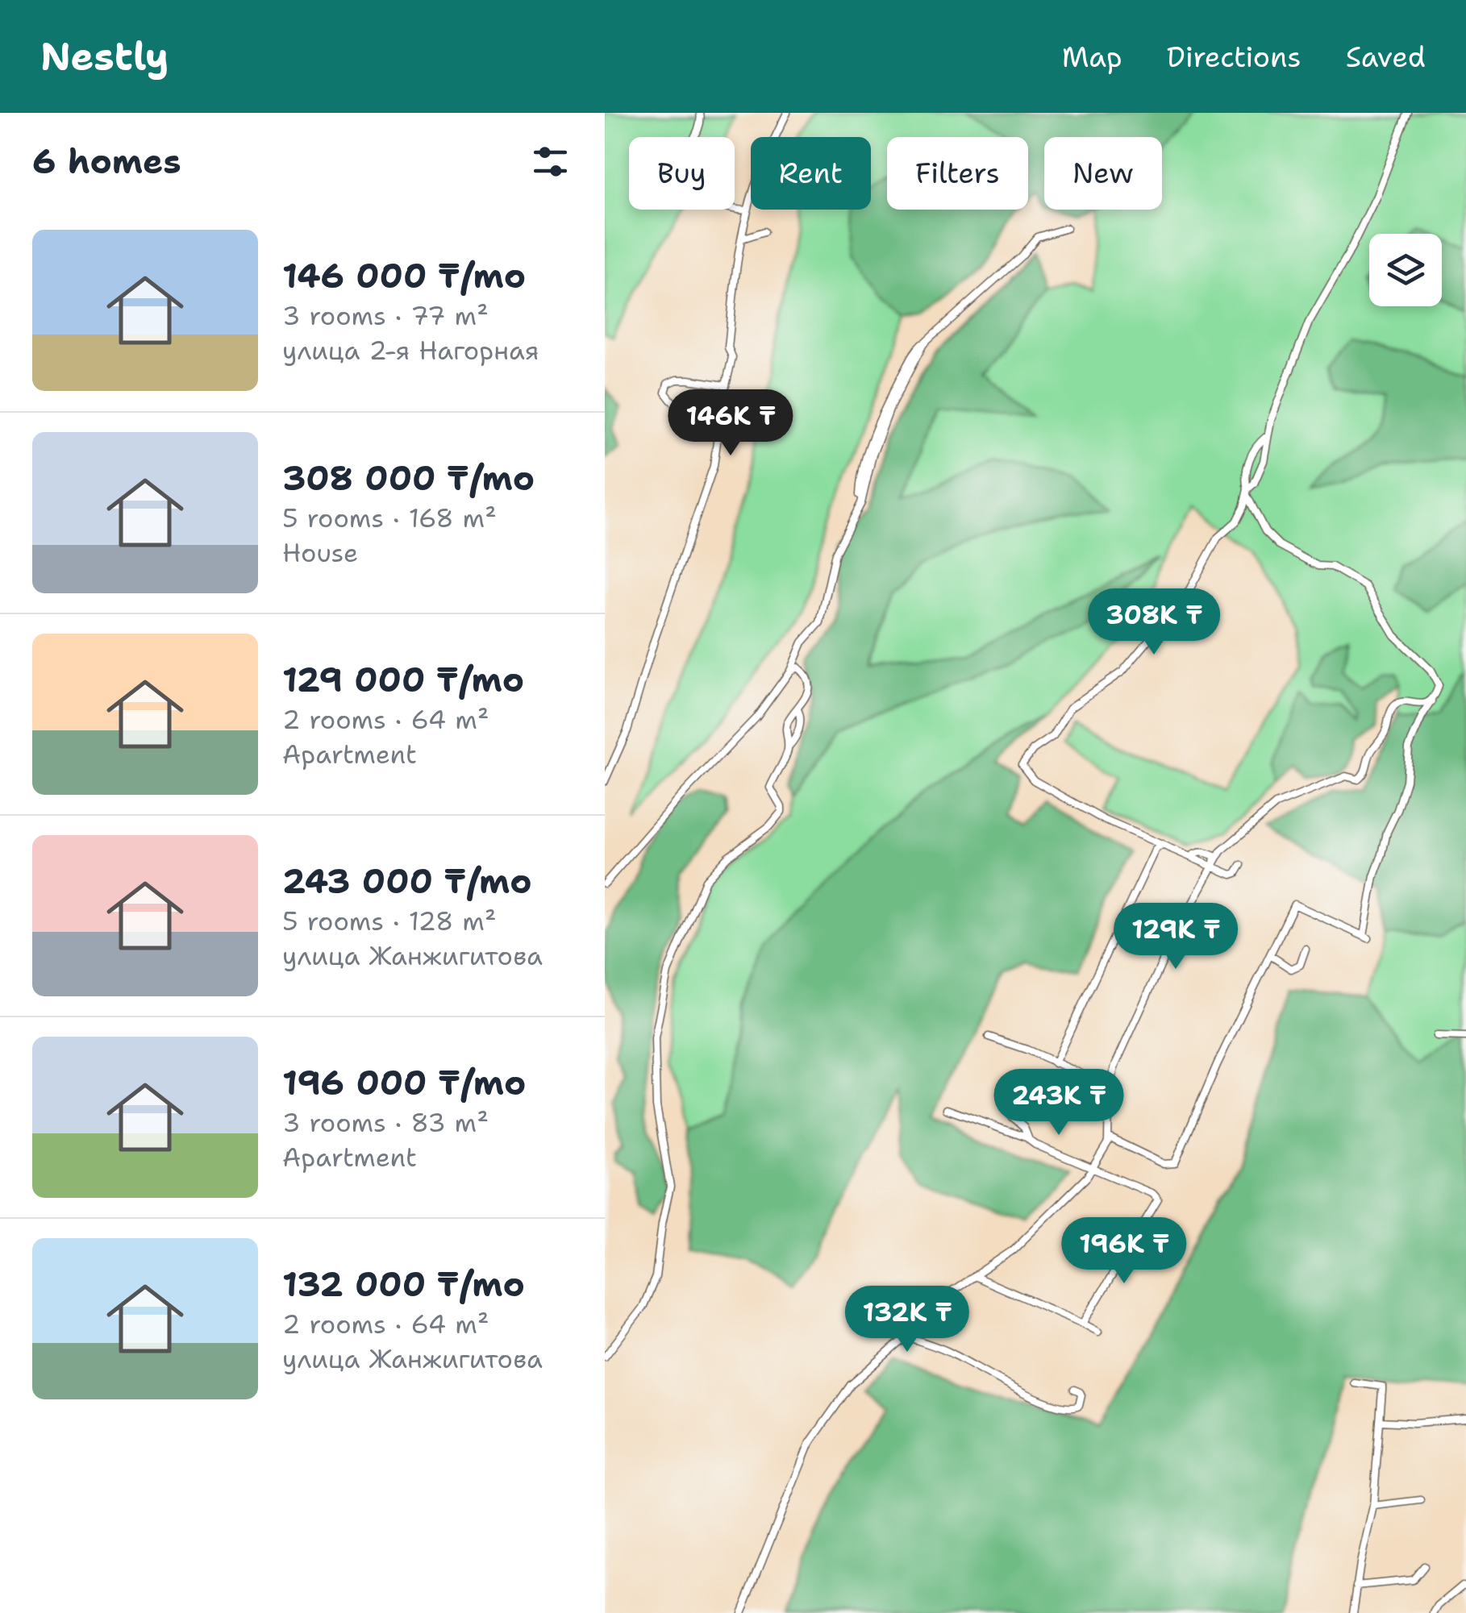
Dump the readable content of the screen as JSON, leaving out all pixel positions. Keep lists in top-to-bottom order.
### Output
{
  "page": {
    "header": "Nestly",
    "nav": ["Map", "Directions", "Saved"],
    "heading": "6 homes",
    "chip": [
      "Buy",
      "Rent",
      "Filters",
      "New"
    ],
    "list": [
      {
        "name": "146 000 ₸/mo",
        "note": "3 rooms · 77 m² · улица 2-я Нагорная"
      },
      {
        "name": "308 000 ₸/mo",
        "note": "5 rooms · 168 m² · House"
      },
      {
        "name": "129 000 ₸/mo",
        "note": "2 rooms · 64 m² · Apartment"
      },
      {
        "name": "243 000 ₸/mo",
        "note": "5 rooms · 128 m² · улица Жанжигитова"
      },
      {
        "name": "196 000 ₸/mo",
        "note": "3 rooms · 83 m² · Apartment"
      },
      {
        "name": "132 000 ₸/mo",
        "note": "2 rooms · 64 m² · улица Жанжигитова"
      }
    ],
    "price": [
      "146K ₸",
      "308K ₸",
      "129K ₸",
      "243K ₸",
      "196K ₸",
      "132K ₸"
    ]
  }
}
